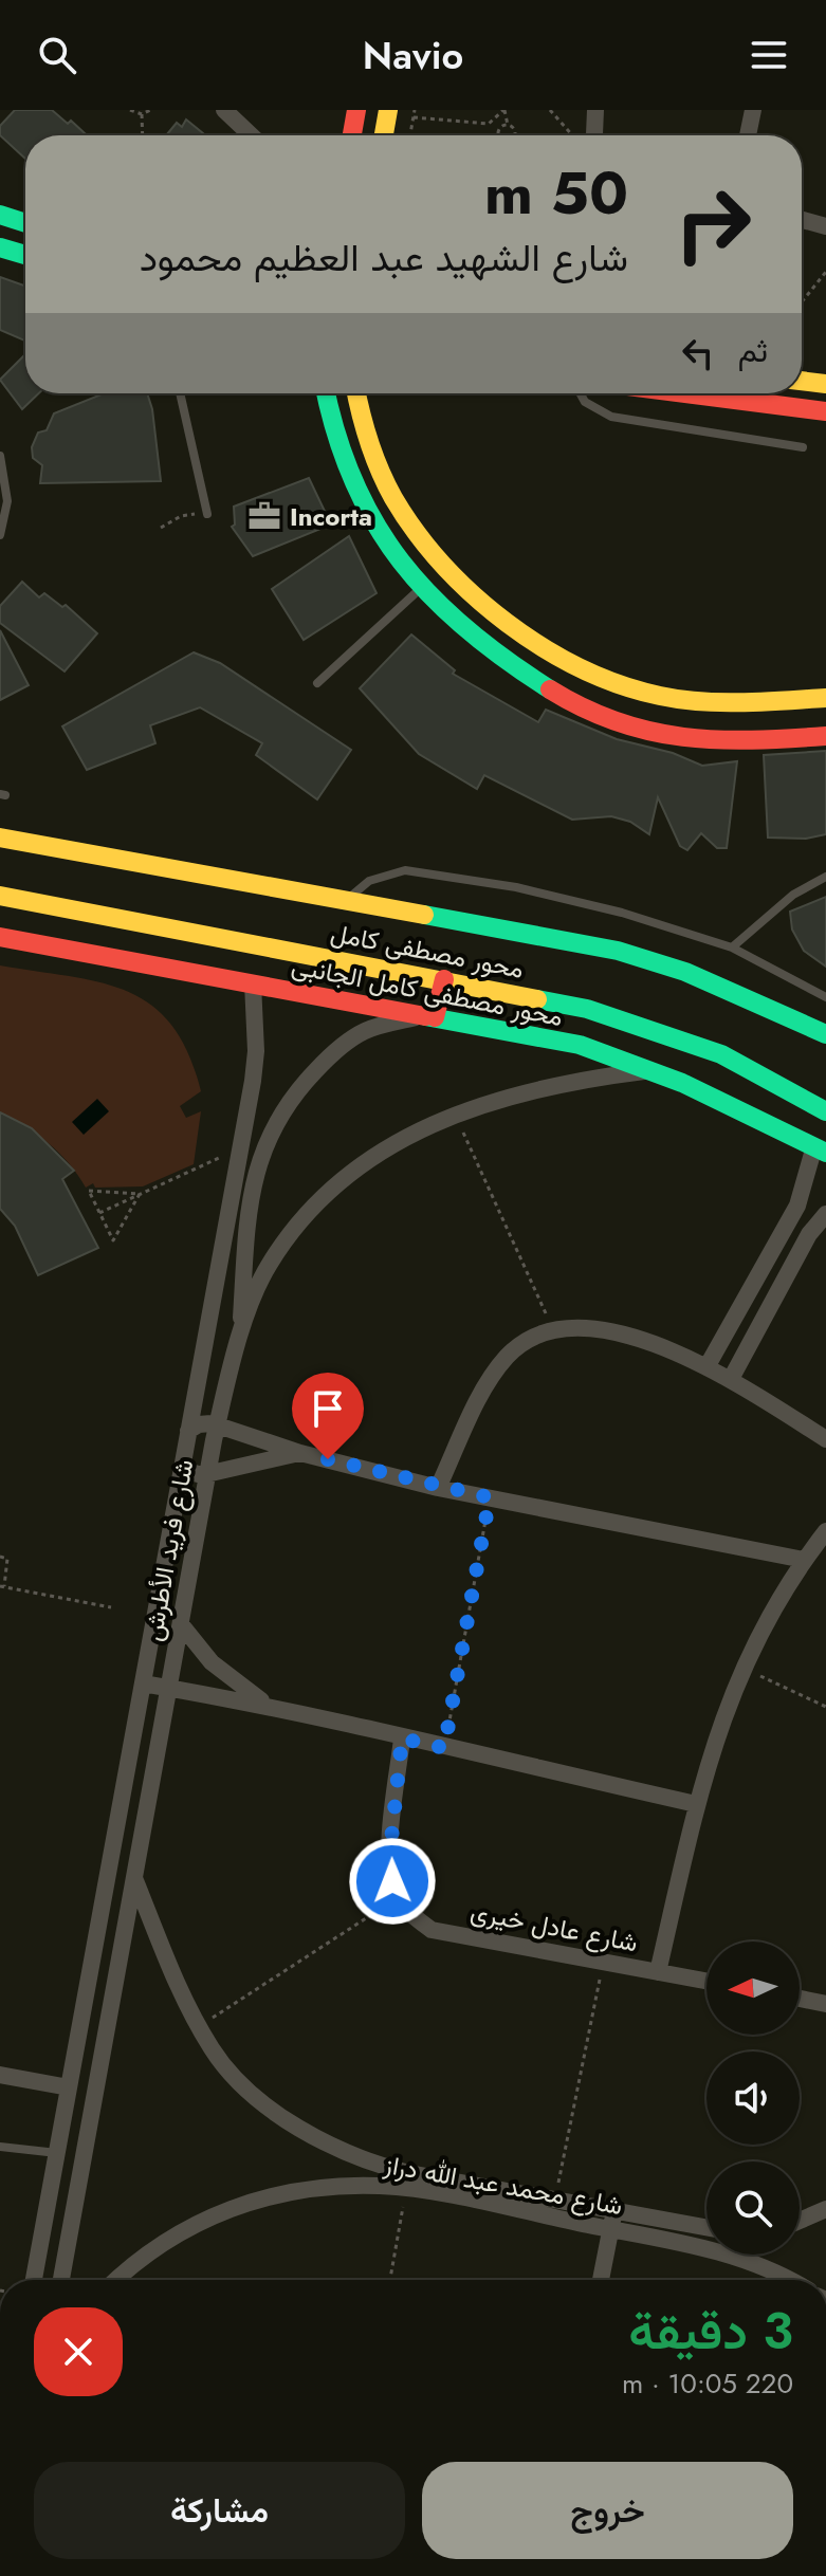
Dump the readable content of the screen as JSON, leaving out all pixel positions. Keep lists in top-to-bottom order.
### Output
{
  "streets": {
    "street": [
      "محور مصطفى كامل",
      "محور مصطفى كامل الجانبى",
      "شارع فريد الأطرش",
      "شارع عادل خيرى",
      "شارع محمد عبد الله دراز"
    ]
  },
  "crossings": [
    ["محور مصطفى كامل الجانبى", "شارع فريد الأطرش"],
    ["شارع فريد الأطرش", "شارع محمد عبد الله دراز"]
  ],
  "places": {
    "office": ["Incorta"]
  },
  "north": "left",
  "page": {
    "header": "Navio",
    "turn": ["50 m", "شارع الشهيد عبد العظيم محمود"],
    "then": "ثم",
    "heading": ["3 دقيقة", "220 m · 10:05"],
    "buttons": ["خروج", "مشاركة"]
  }
}
